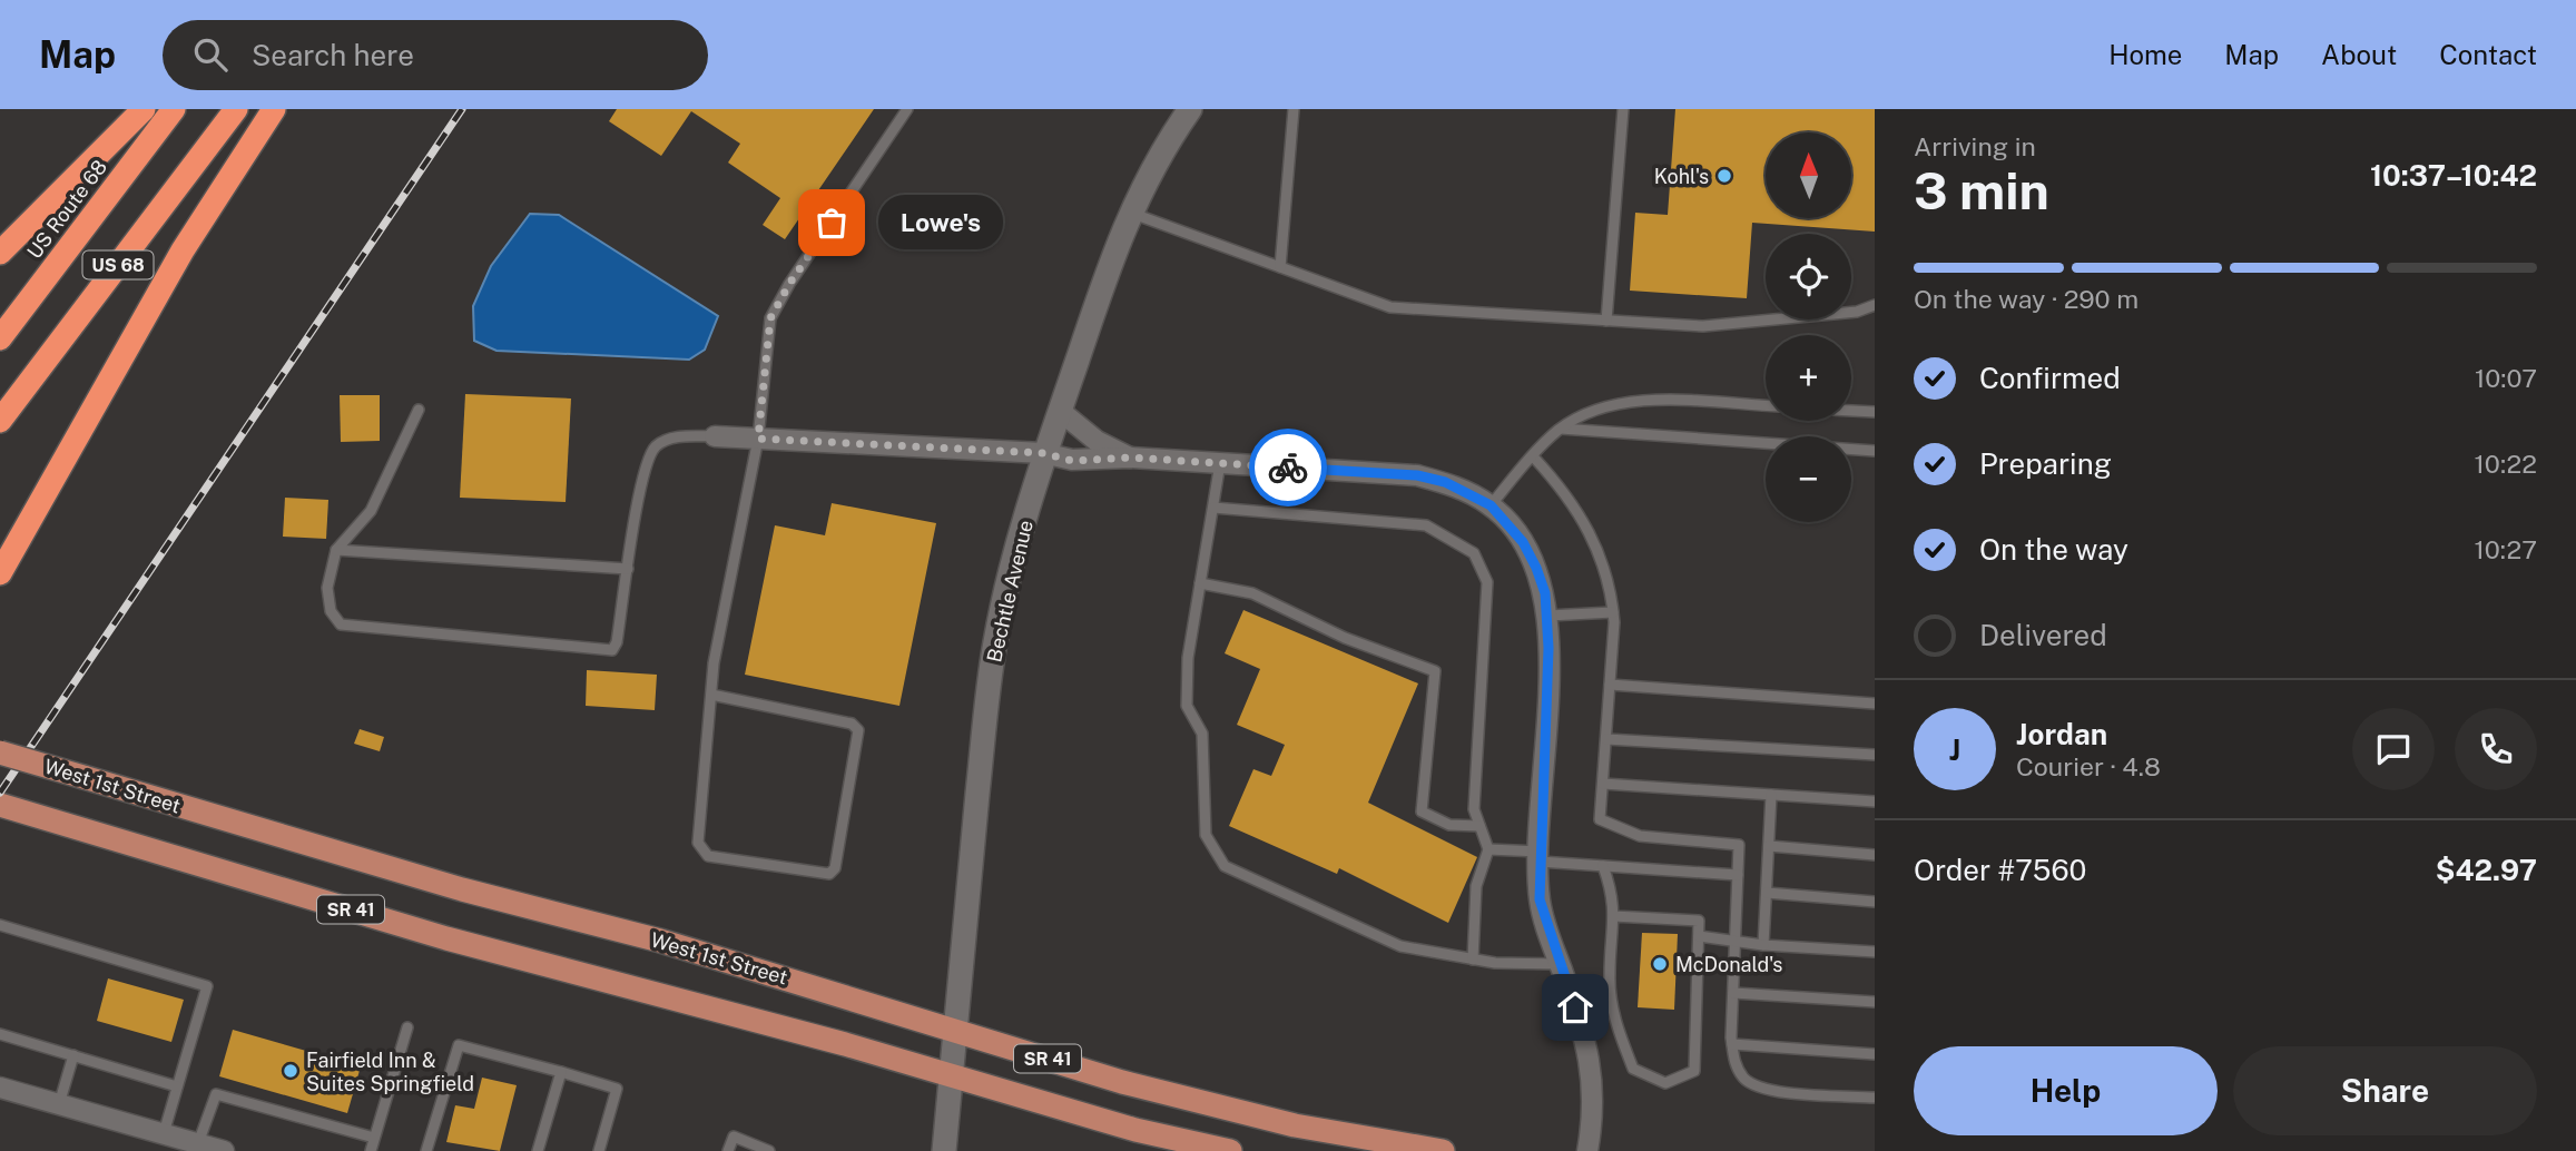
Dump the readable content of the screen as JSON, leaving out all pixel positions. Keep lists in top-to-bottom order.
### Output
{
  "streets": {
    "highway": ["US Route 68", "US 68"],
    "main road": ["West 1st Street", "SR 41"],
    "street": ["Bechtle Avenue"]
  },
  "crossings": [
    ["Bechtle Avenue", "West 1st Street"],
    ["Bechtle Avenue", "SR 41"]
  ],
  "places": [
    "Kohl's",
    "Lowe's",
    "McDonald's",
    "Fairfield Inn & Suites Springfield"
  ],
  "north": "top",
  "page": {
    "header": "Map",
    "search": "Search here",
    "nav": [
      "Home",
      "Map",
      "About",
      "Contact"
    ],
    "heading": ["3 min", "Arriving in", "10:37–10:42"],
    "panel": [
      "Jordan",
      "Courier · 4.8",
      "Order #7560",
      "$42.97"
    ],
    "map_buttons": ["+", "−"],
    "bubble": "Lowe's",
    "bar": "On the way · 290 m",
    "list": [
      ["Confirmed", "10:07"],
      ["Preparing", "10:22"],
      ["On the way", "10:27"],
      "Delivered"
    ],
    "round": "J",
    "buttons": ["Help", "Share"]
  }
}
